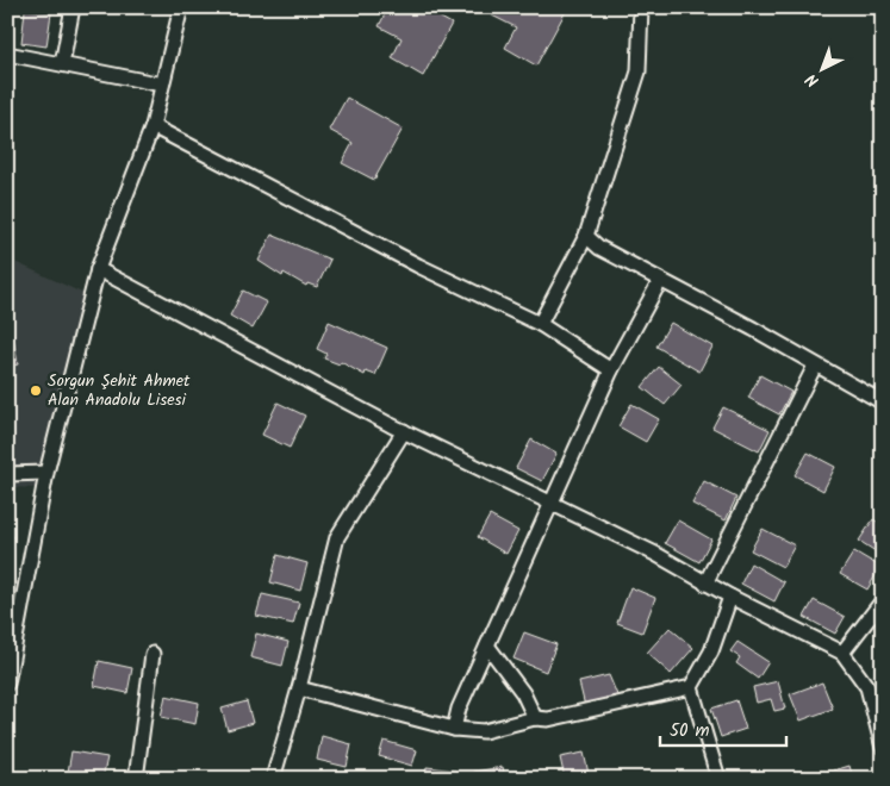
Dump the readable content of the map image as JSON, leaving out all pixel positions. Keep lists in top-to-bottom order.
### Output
{
  "places": ["Sorgun Şehit Ahmet Alan Anadolu Lisesi"],
  "scale_bar": "50 m",
  "north": "bottom left"
}
